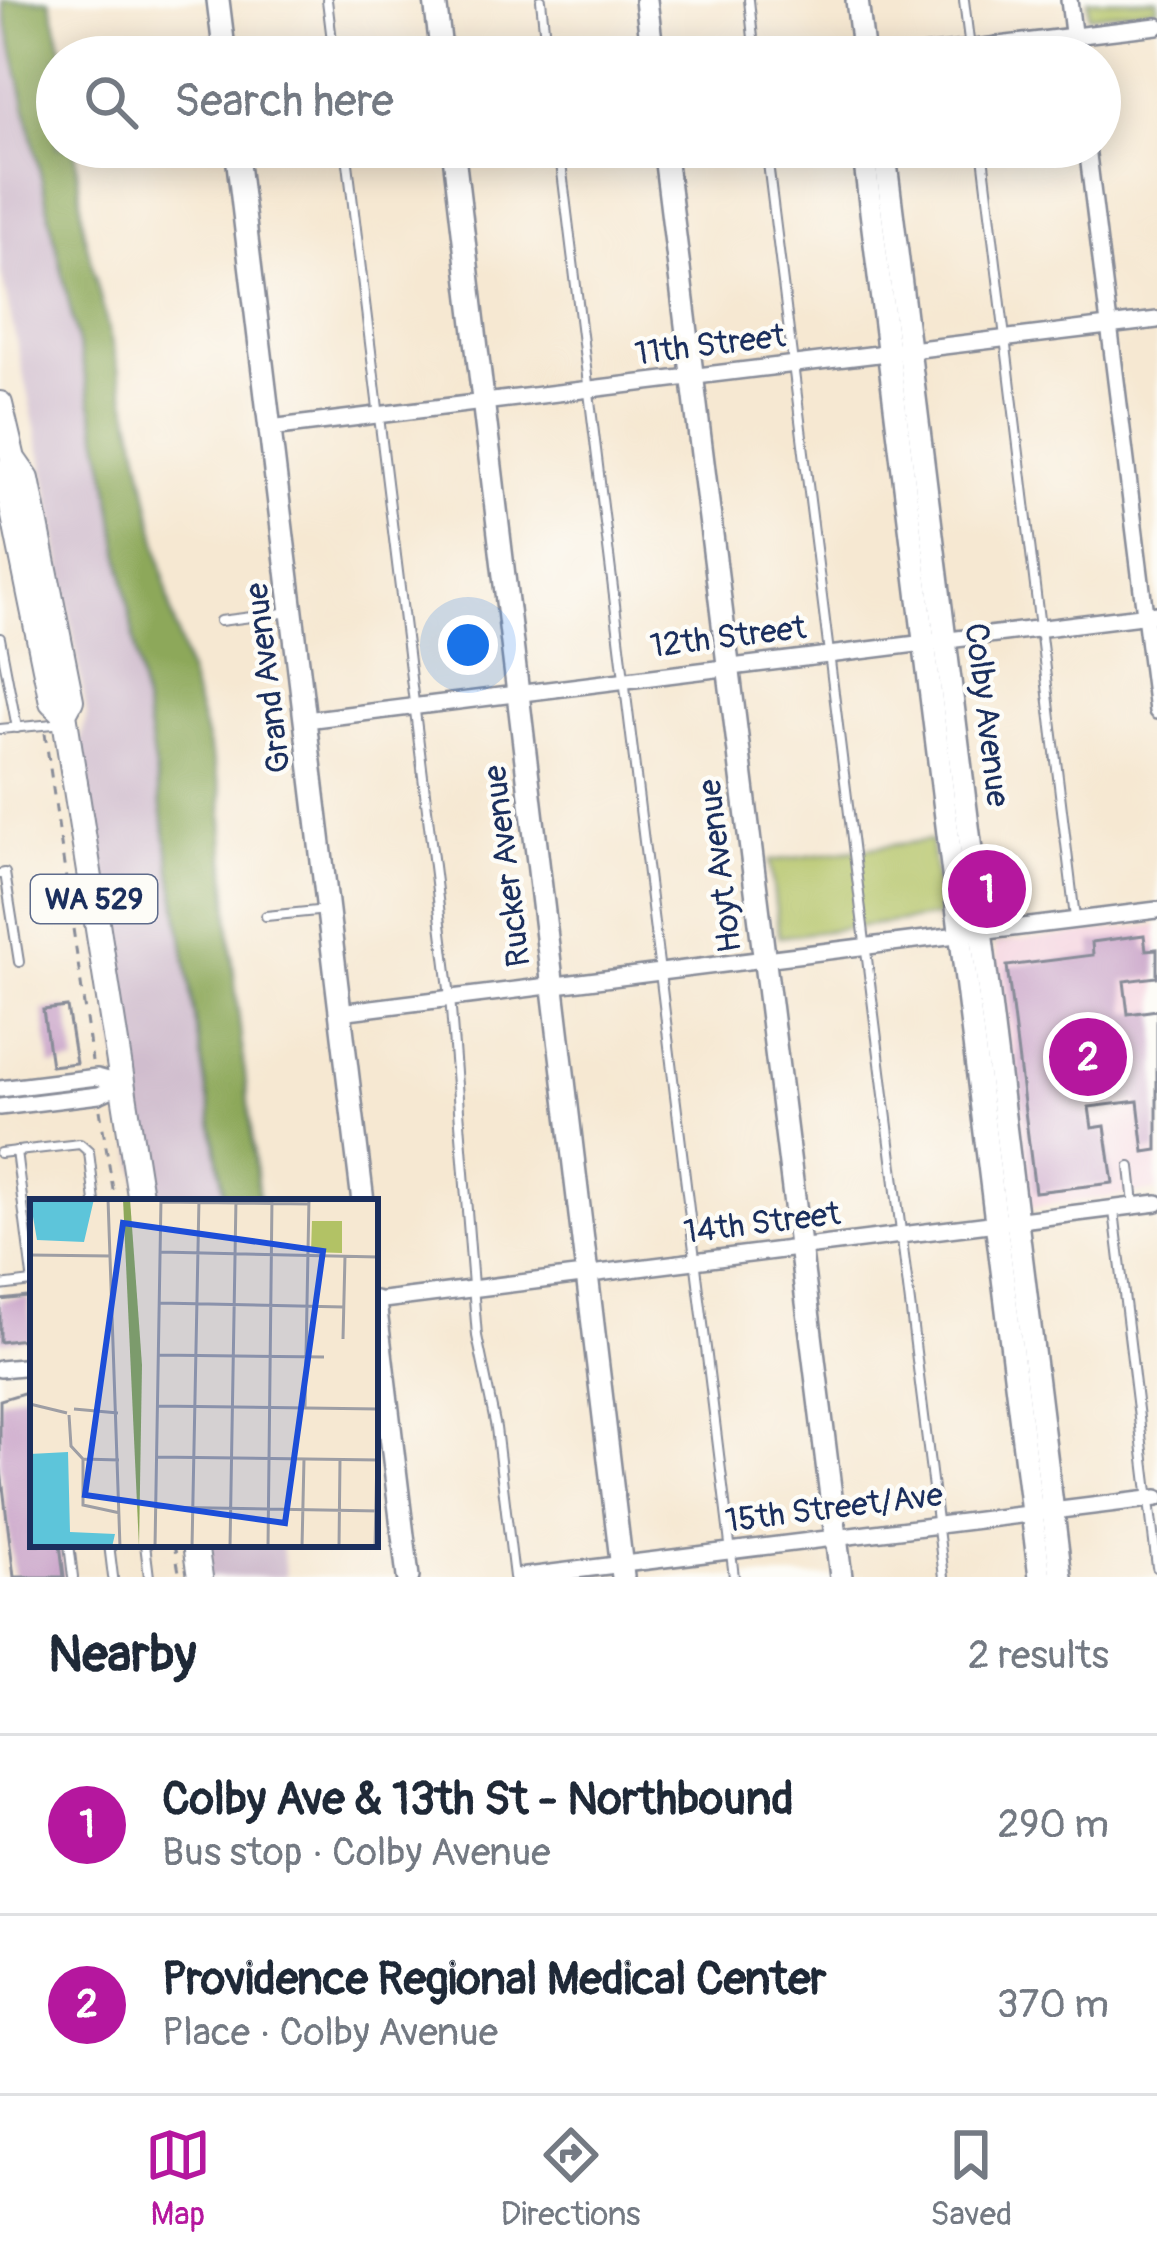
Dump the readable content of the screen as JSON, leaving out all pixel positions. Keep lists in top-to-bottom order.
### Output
{
  "streets": {
    "main road": ["WA 529"],
    "street": [
      "11th Street",
      "12th Street",
      "Grand Avenue",
      "Colby Avenue",
      "Rucker Avenue",
      "Hoyt Avenue",
      "14th Street",
      "15th Street/Ave"
    ]
  },
  "crossings": [
    ["11th Street", "Grand Avenue"],
    ["11th Street", "Colby Avenue"],
    ["11th Street", "Rucker Avenue"],
    ["11th Street", "Hoyt Avenue"],
    ["12th Street", "Grand Avenue"],
    ["12th Street", "Colby Avenue"],
    ["12th Street", "Rucker Avenue"],
    ["12th Street", "Hoyt Avenue"],
    ["Colby Avenue", "14th Street"],
    ["Colby Avenue", "15th Street/Ave"],
    ["Rucker Avenue", "14th Street"],
    ["Rucker Avenue", "15th Street/Ave"],
    ["Hoyt Avenue", "14th Street"],
    ["Hoyt Avenue", "15th Street/Ave"]
  ],
  "page": {
    "search": "Search here",
    "pins": ["1", "2"],
    "heading": ["Nearby", "2 results"],
    "list": [
      {
        "mark": "1",
        "name": "Colby Ave & 13th St - Northbound",
        "note": "Bus stop · Colby Avenue",
        "value": "290 m"
      },
      {
        "mark": "2",
        "name": "Providence Regional Medical Center",
        "note": "Place · Colby Avenue",
        "value": "370 m"
      }
    ],
    "nav": ["Map", "Directions", "Saved"]
  }
}
